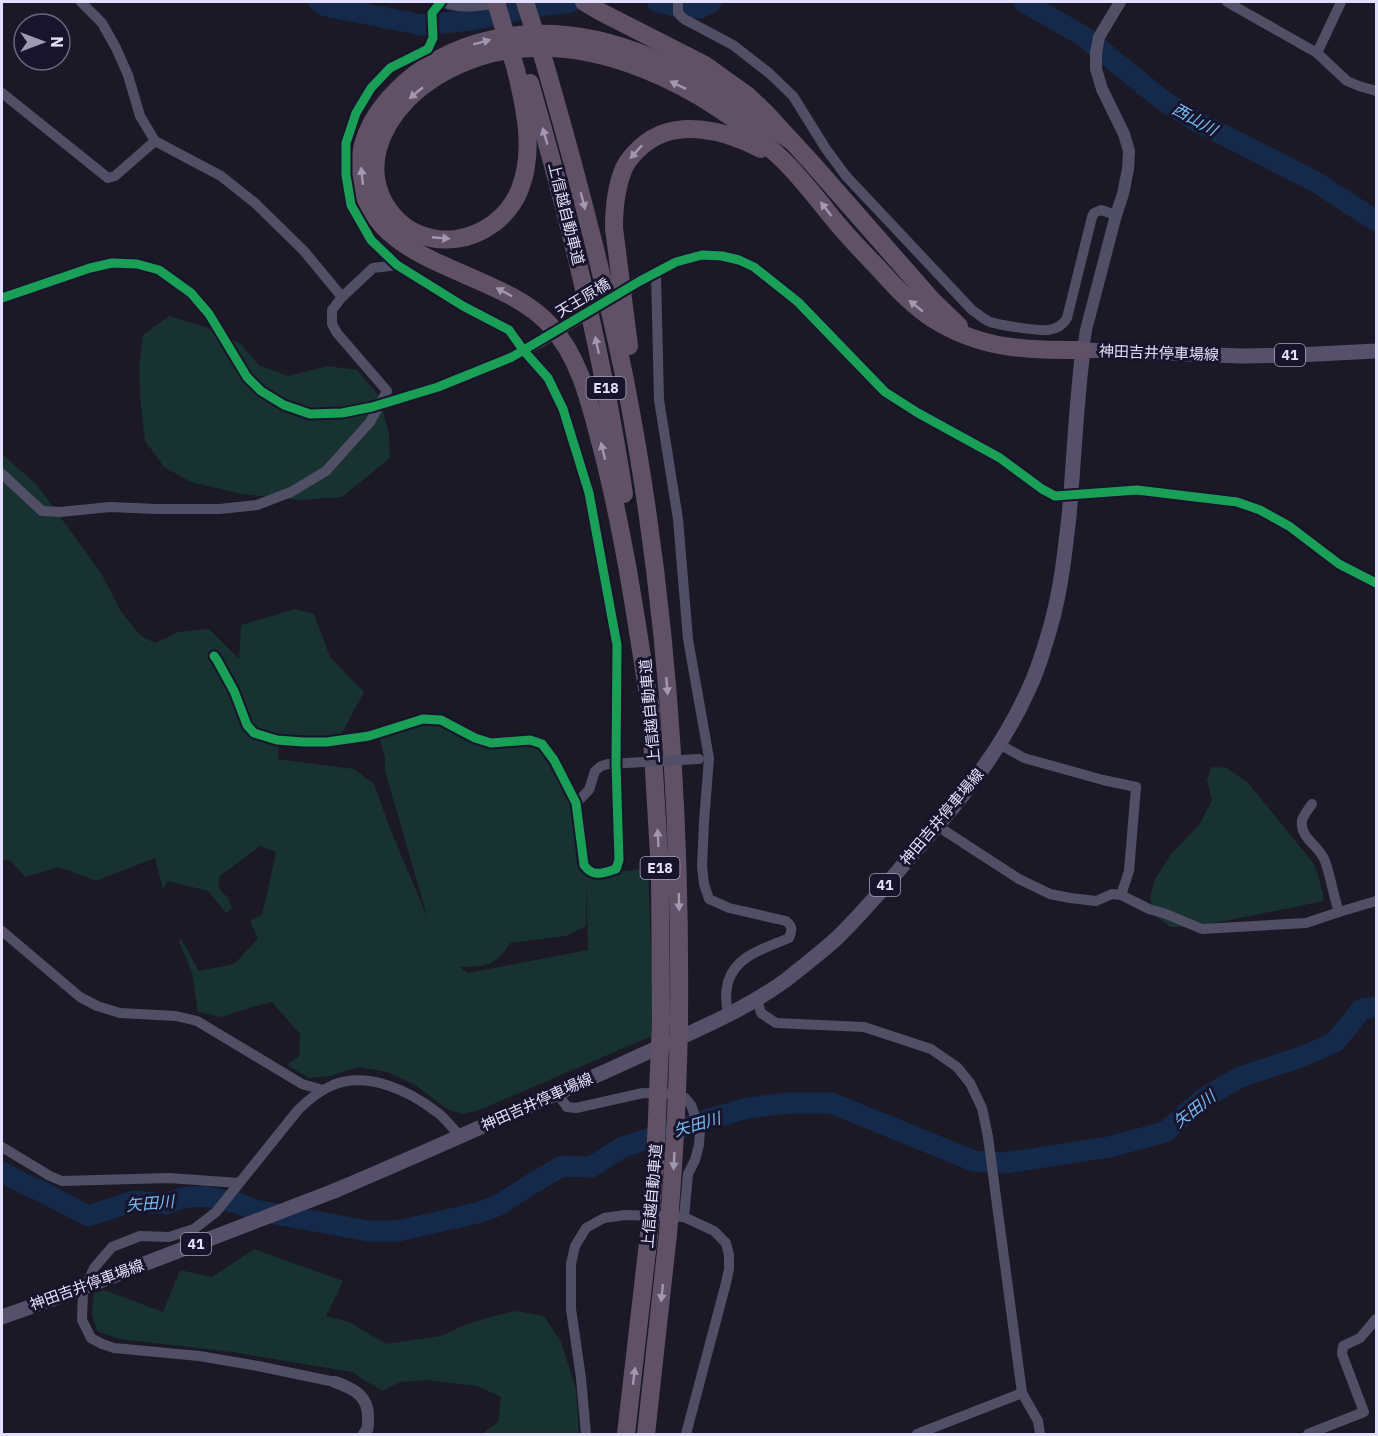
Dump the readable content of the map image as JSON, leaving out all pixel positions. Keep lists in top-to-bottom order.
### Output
{
  "streets": {
    "highway": ["上信越自動車道", "E18"],
    "main road": ["神田吉井停車場線", "41"],
    "street": ["天王原橋"]
  },
  "crossings": [
    ["天王原橋", "神田吉井停車場線"]
  ],
  "water": ["西山川", "矢田川"],
  "north": "right"
}
